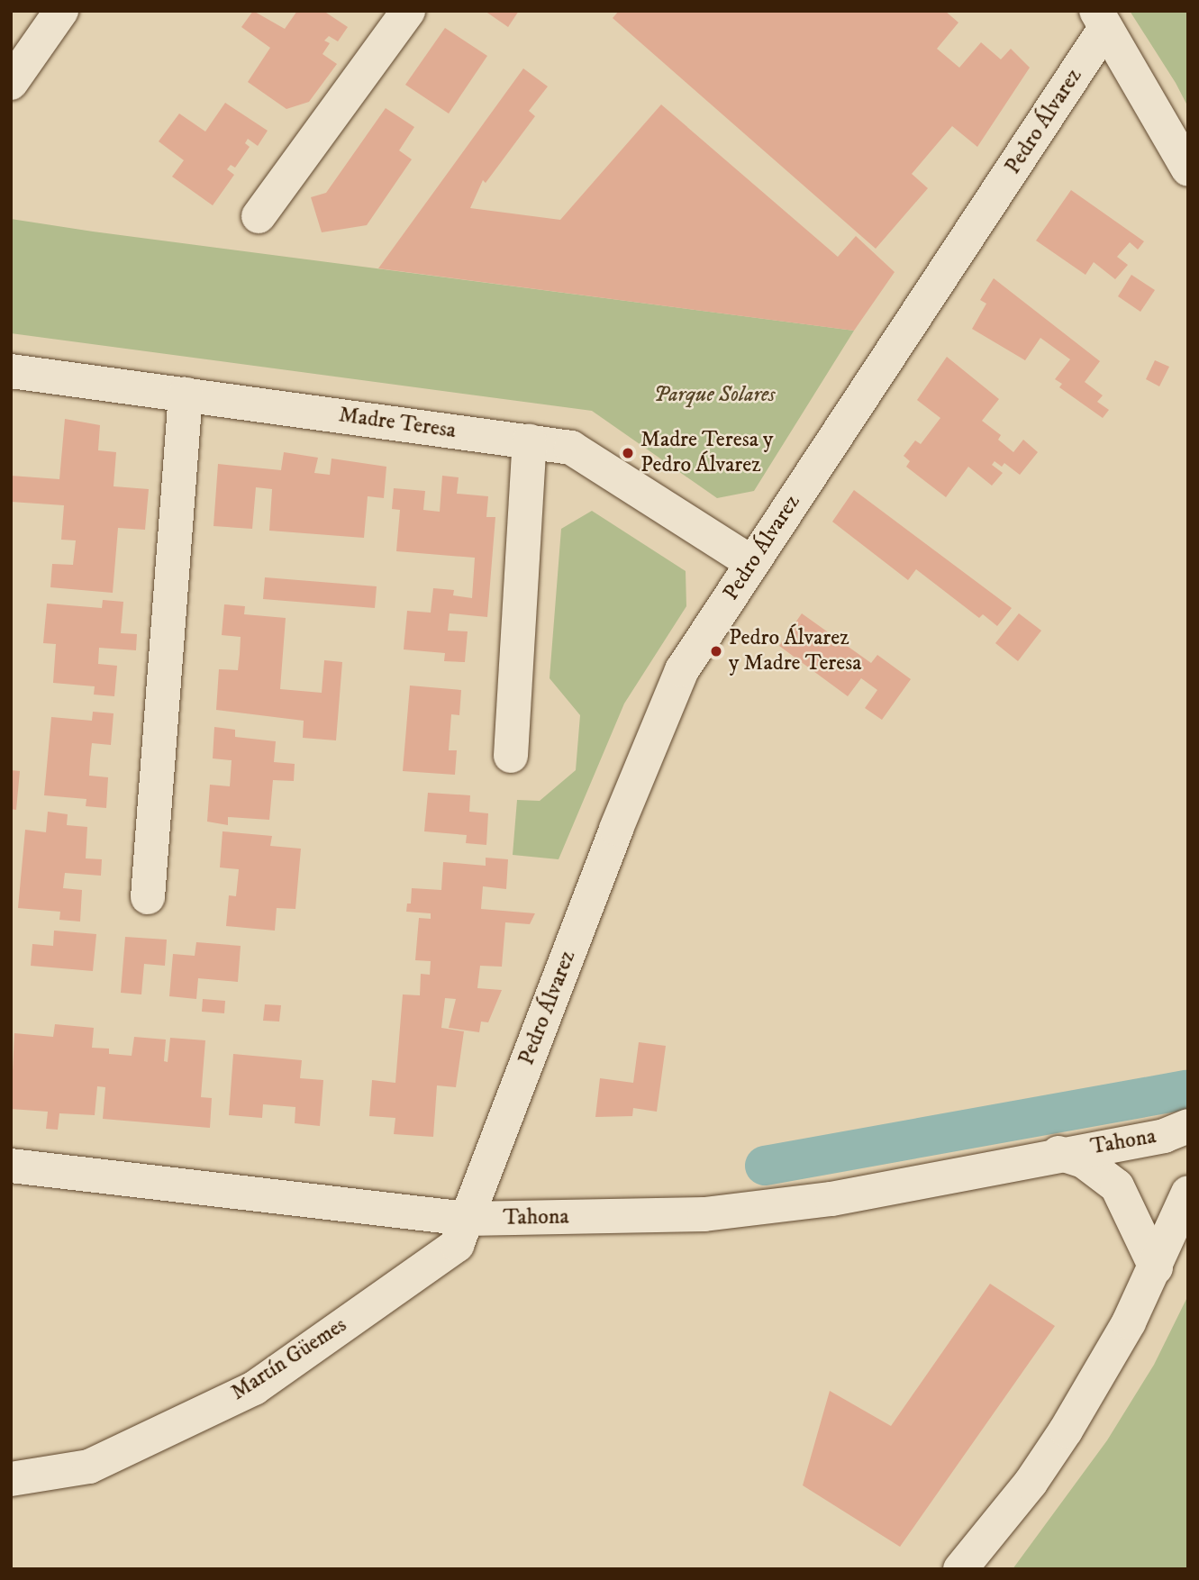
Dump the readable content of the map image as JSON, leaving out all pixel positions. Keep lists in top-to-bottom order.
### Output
{
  "streets": {
    "street": [
      "Pedro Álvarez",
      "Madre Teresa",
      "Tahona",
      "Martín Güemes"
    ]
  },
  "crossings": [
    ["Pedro Álvarez", "Madre Teresa"],
    ["Pedro Álvarez", "Tahona"],
    ["Pedro Álvarez", "Martín Güemes"],
    ["Tahona", "Martín Güemes"]
  ],
  "parks": ["Parque Solares"],
  "places": ["Madre Teresa y Pedro Álvarez", "Pedro Álvarez y Madre Teresa"]
}
